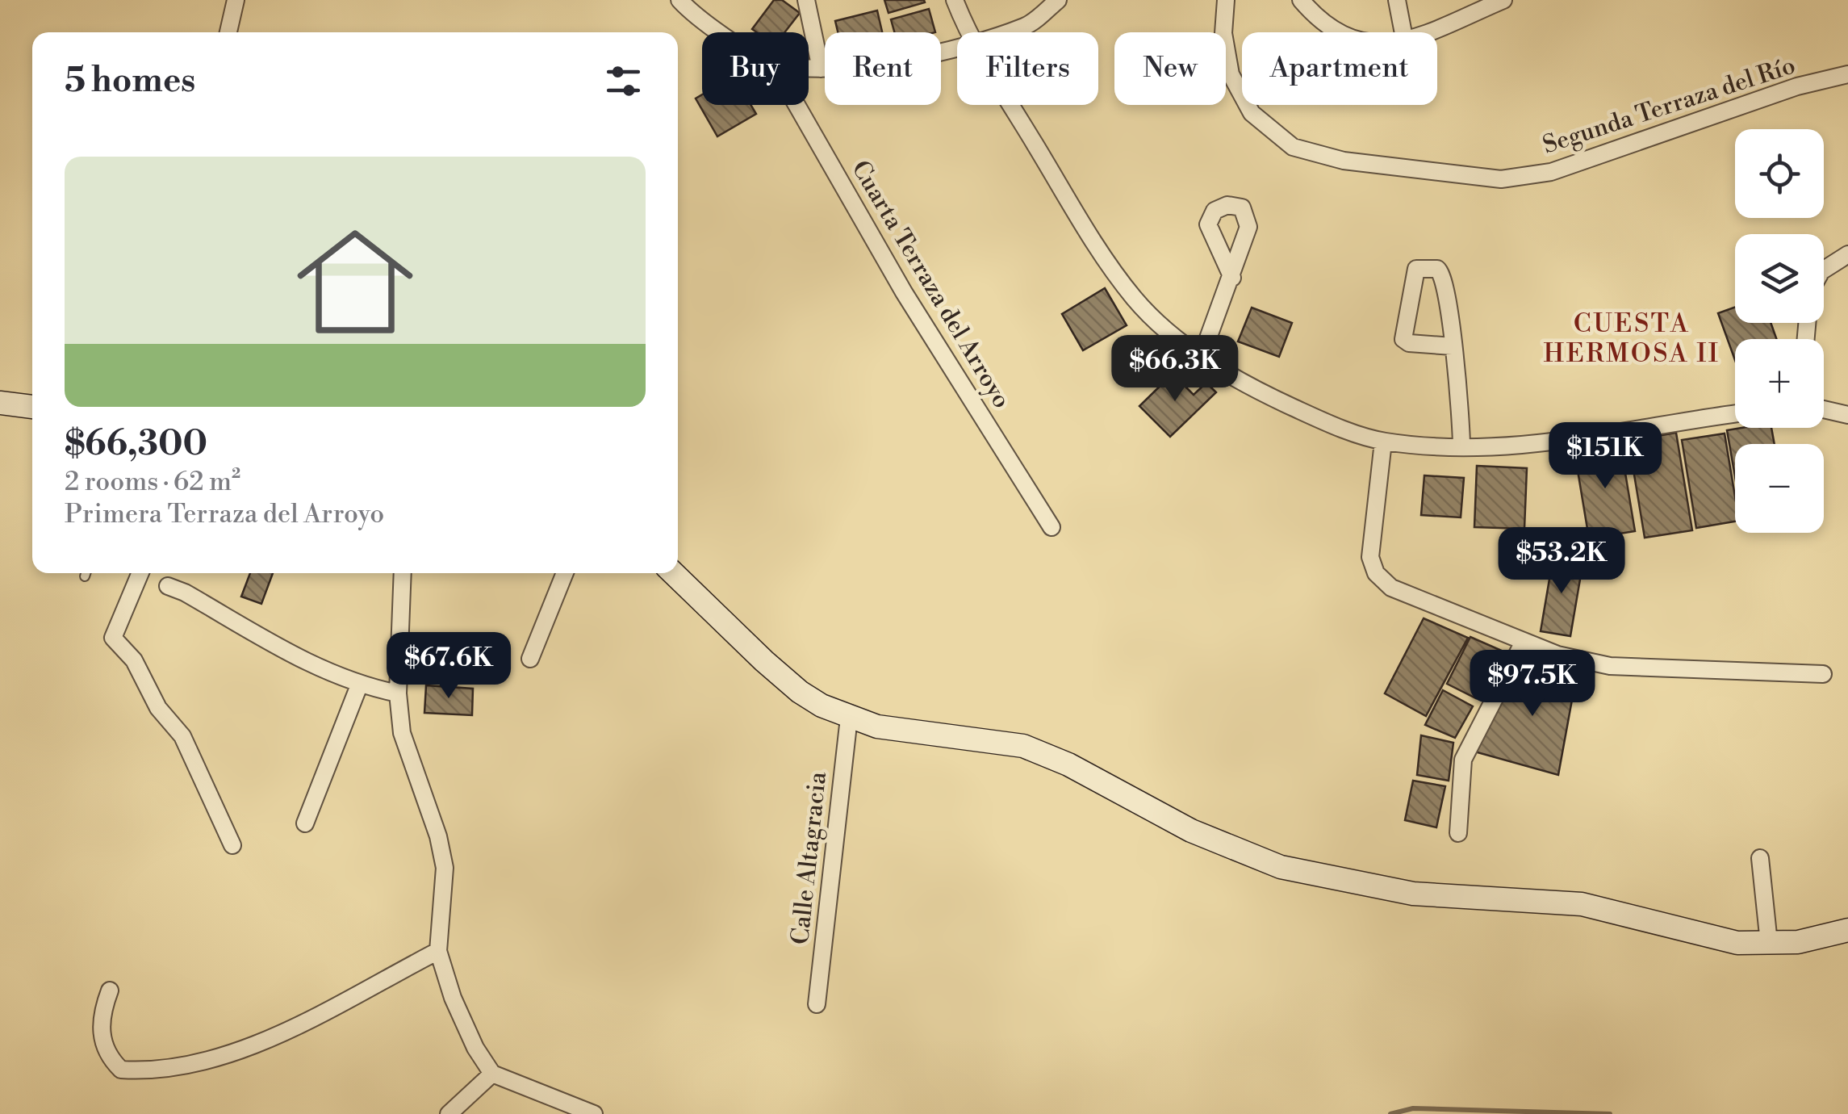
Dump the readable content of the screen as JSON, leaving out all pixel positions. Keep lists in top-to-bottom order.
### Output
{
  "streets": {
    "street": ["Segunda Terraza del Río", "Cuarta Terraza del Arroyo", "Calle Altagracia"]
  },
  "districts": ["CUESTA HERMOSA II"],
  "page": {
    "chip": [
      "Buy",
      "Rent",
      "Filters",
      "New",
      "Apartment"
    ],
    "heading": "5 homes",
    "map_buttons": ["+", "−"],
    "list": [
      {
        "name": "$66,300",
        "note": "2 rooms · 62 m² · Primera Terraza del Arroyo"
      }
    ],
    "price": [
      "$66.3K",
      "$151K",
      "$53.2K",
      "$67.6K",
      "$97.5K"
    ]
  }
}
